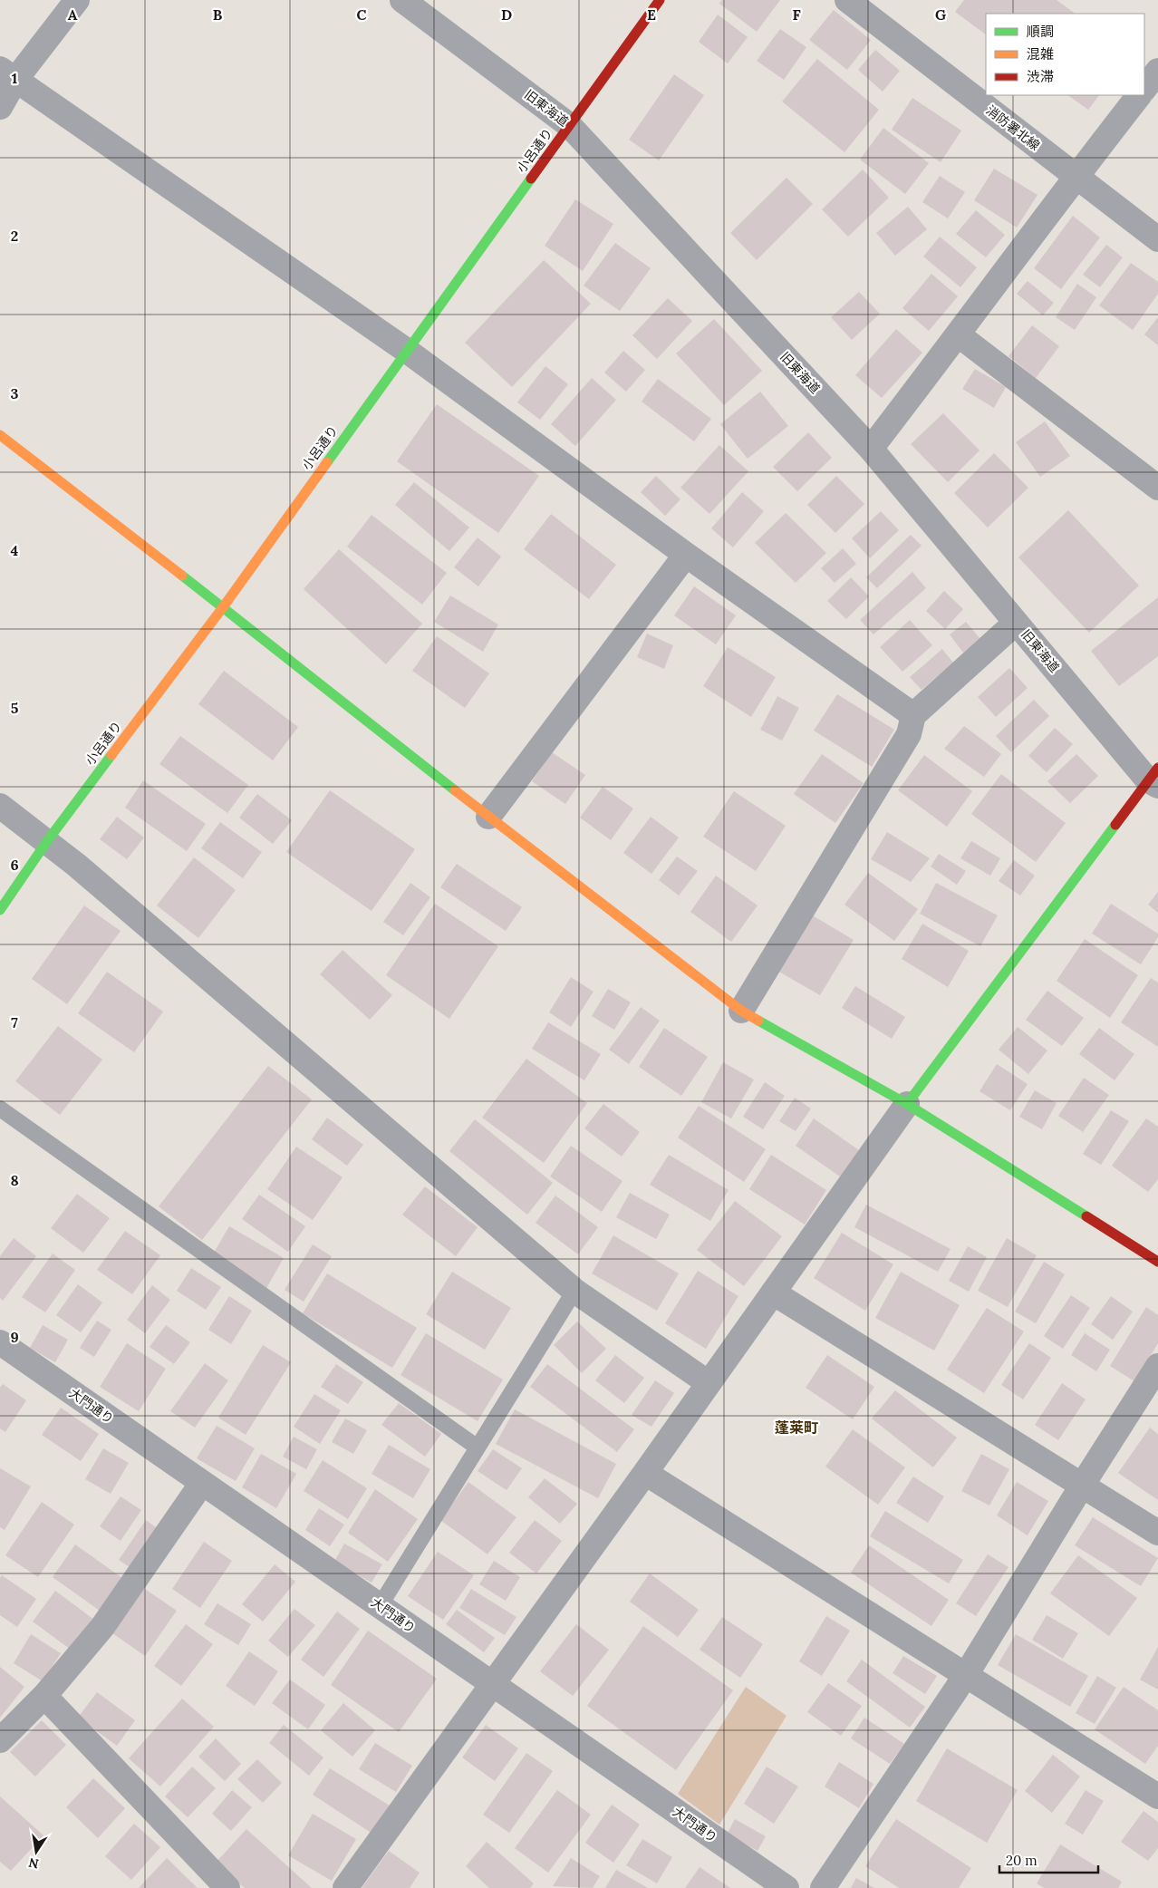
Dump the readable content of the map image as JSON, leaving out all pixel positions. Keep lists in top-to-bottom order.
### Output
{
  "streets": {
    "street": [
      "旧東海道",
      "消防署北線",
      "小呂通り",
      "大門通り"
    ]
  },
  "crossings": [
    ["旧東海道", "小呂通り"]
  ],
  "districts": ["蓬莱町"],
  "legend": ["順調", "混雑", "渋滞"],
  "scale_bar": "20 m",
  "north": "bottom",
  "grid": {
    "columns": [
      "A",
      "B",
      "C",
      "D",
      "E",
      "F",
      "G"
    ],
    "rows": [
      "1",
      "2",
      "3",
      "4",
      "5",
      "6",
      "7",
      "8",
      "9"
    ]
  }
}
